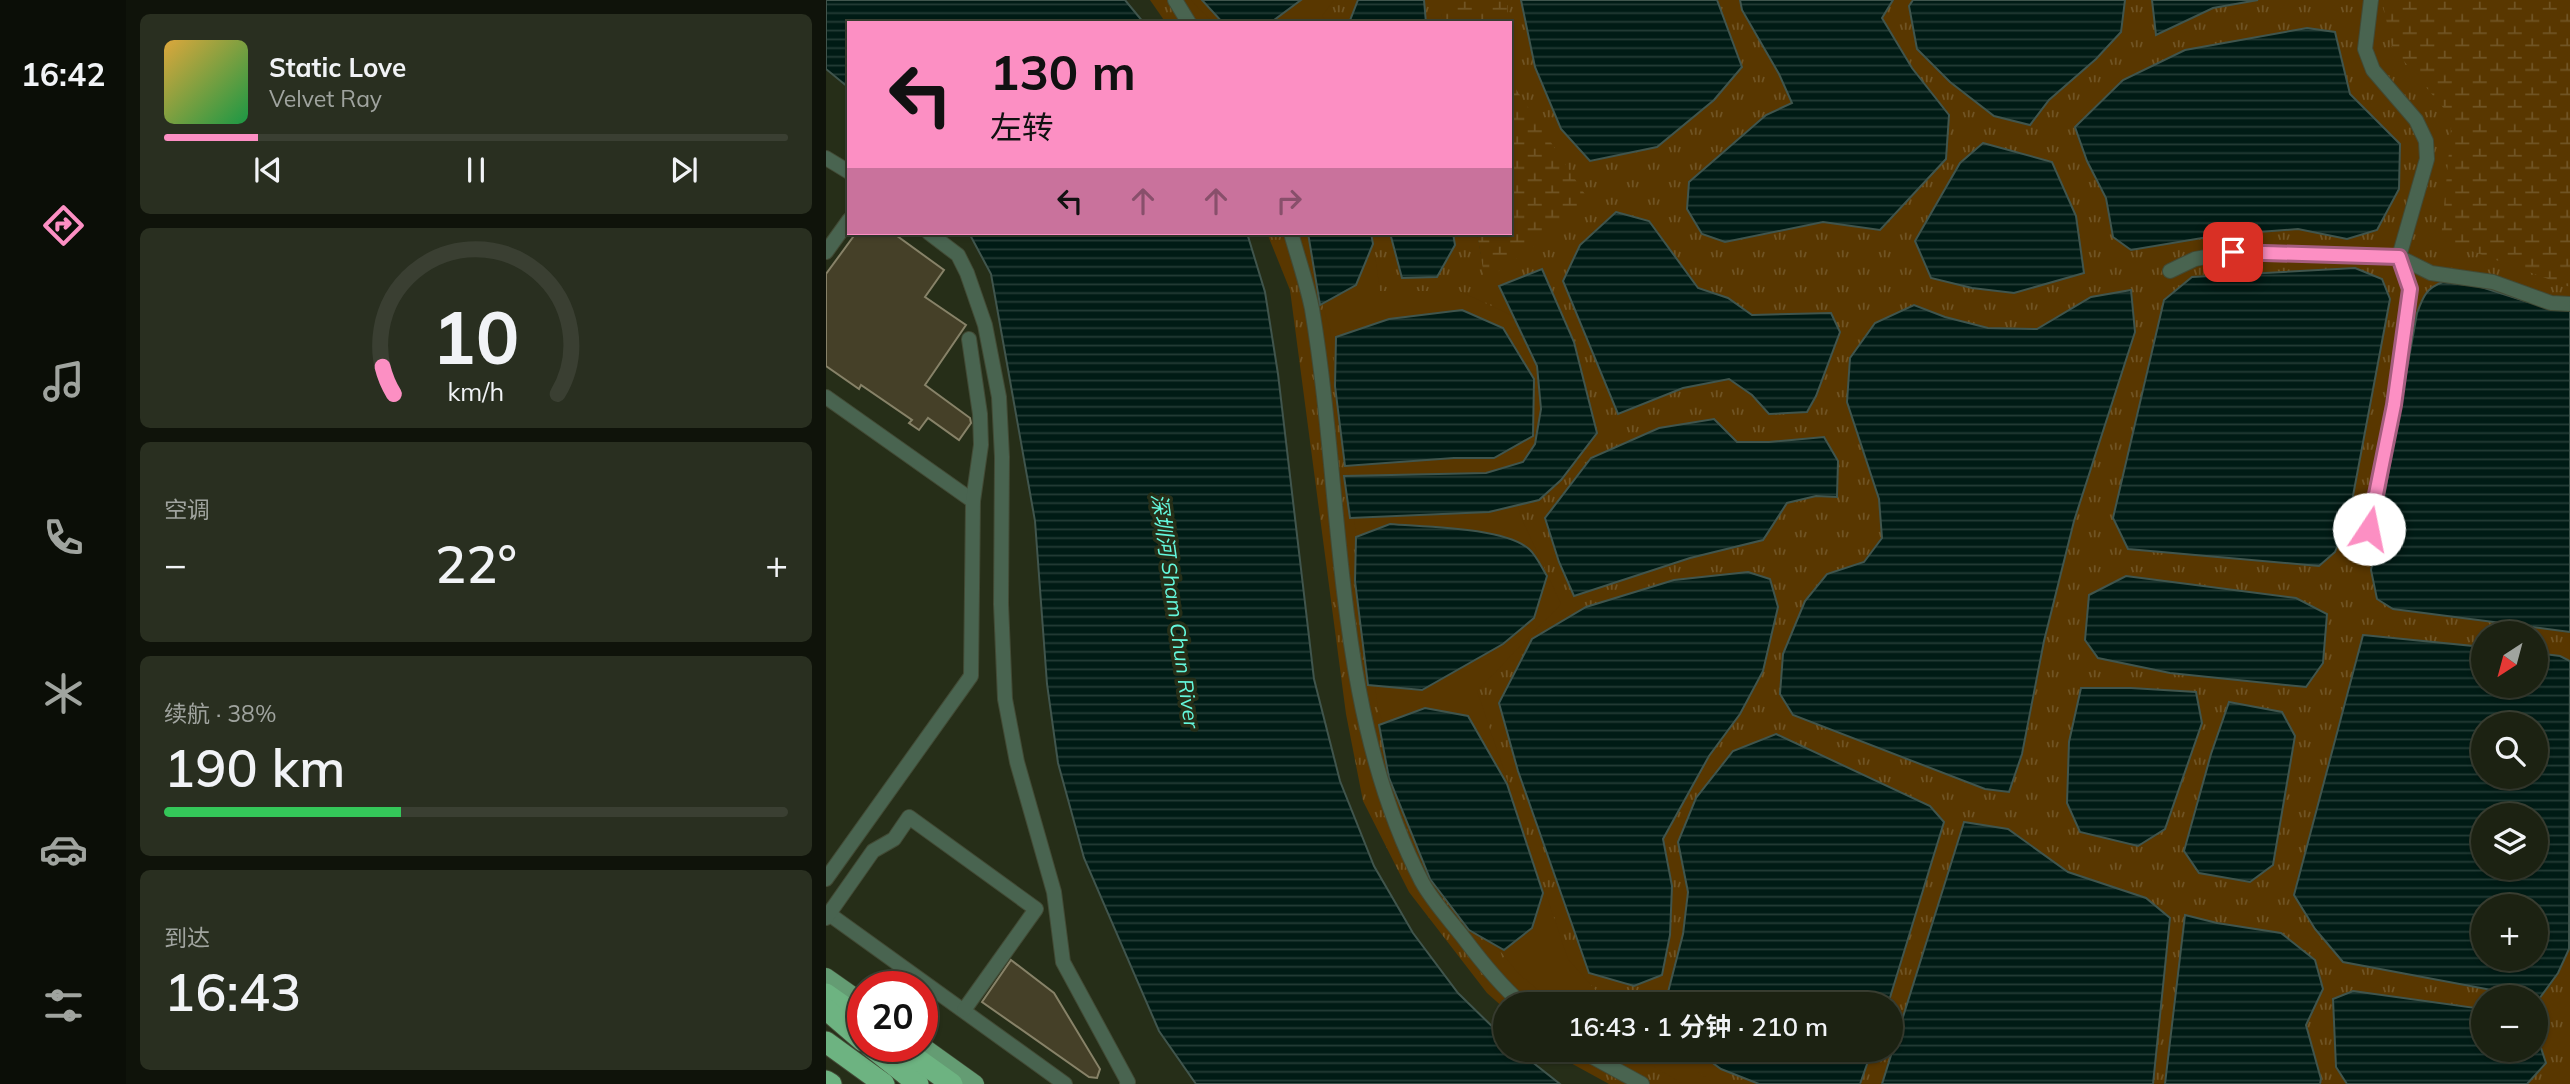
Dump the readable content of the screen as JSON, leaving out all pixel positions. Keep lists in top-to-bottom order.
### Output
{
  "water": ["深圳河 Sham Chun River"],
  "north": "bottom left",
  "page": {
    "tabs": "16:42",
    "turn": ["130 m", "左转"],
    "song": ["Static Love", "Velvet Ray"],
    "tile": [
      "空调",
      ["续航 · 38%", "190 km"],
      ["到达", "16:43"]
    ],
    "heat": ["−", "22°", "+"],
    "map_buttons": ["+", "−"],
    "limit": "20",
    "trip": "16:43 · 1 分钟 · 210 m",
    "gauge": ["10", "km/h"]
  }
}
